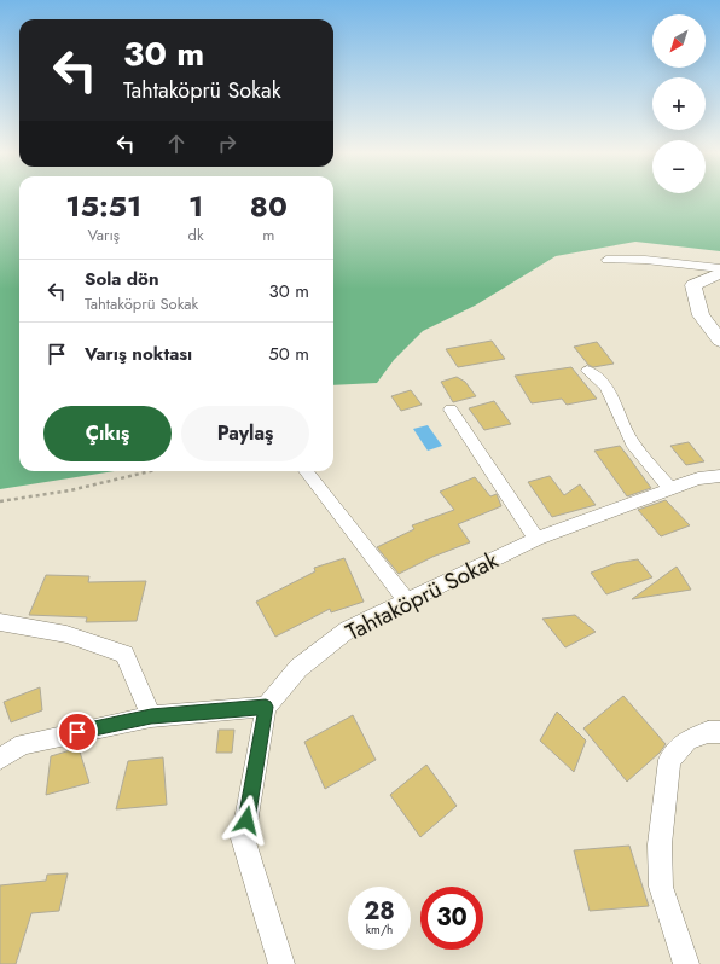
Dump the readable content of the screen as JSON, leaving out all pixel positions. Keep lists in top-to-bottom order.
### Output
{
  "streets": {
    "street": ["Tahtaköprü Sokak"]
  },
  "north": "bottom left",
  "page": {
    "map_buttons": ["+", "−"],
    "turn": ["30 m", "Tahtaköprü Sokak"],
    "eta": [
      "15:51",
      "Varış",
      "1",
      "dk",
      "80",
      "m"
    ],
    "list": [
      {
        "name": "Sola dön",
        "note": "Tahtaköprü Sokak",
        "value": "30 m"
      },
      {
        "name": "Varış noktası",
        "value": "50 m"
      }
    ],
    "buttons": ["Çıkış", "Paylaş"],
    "speed": "28 km/h",
    "limit": "30"
  }
}
